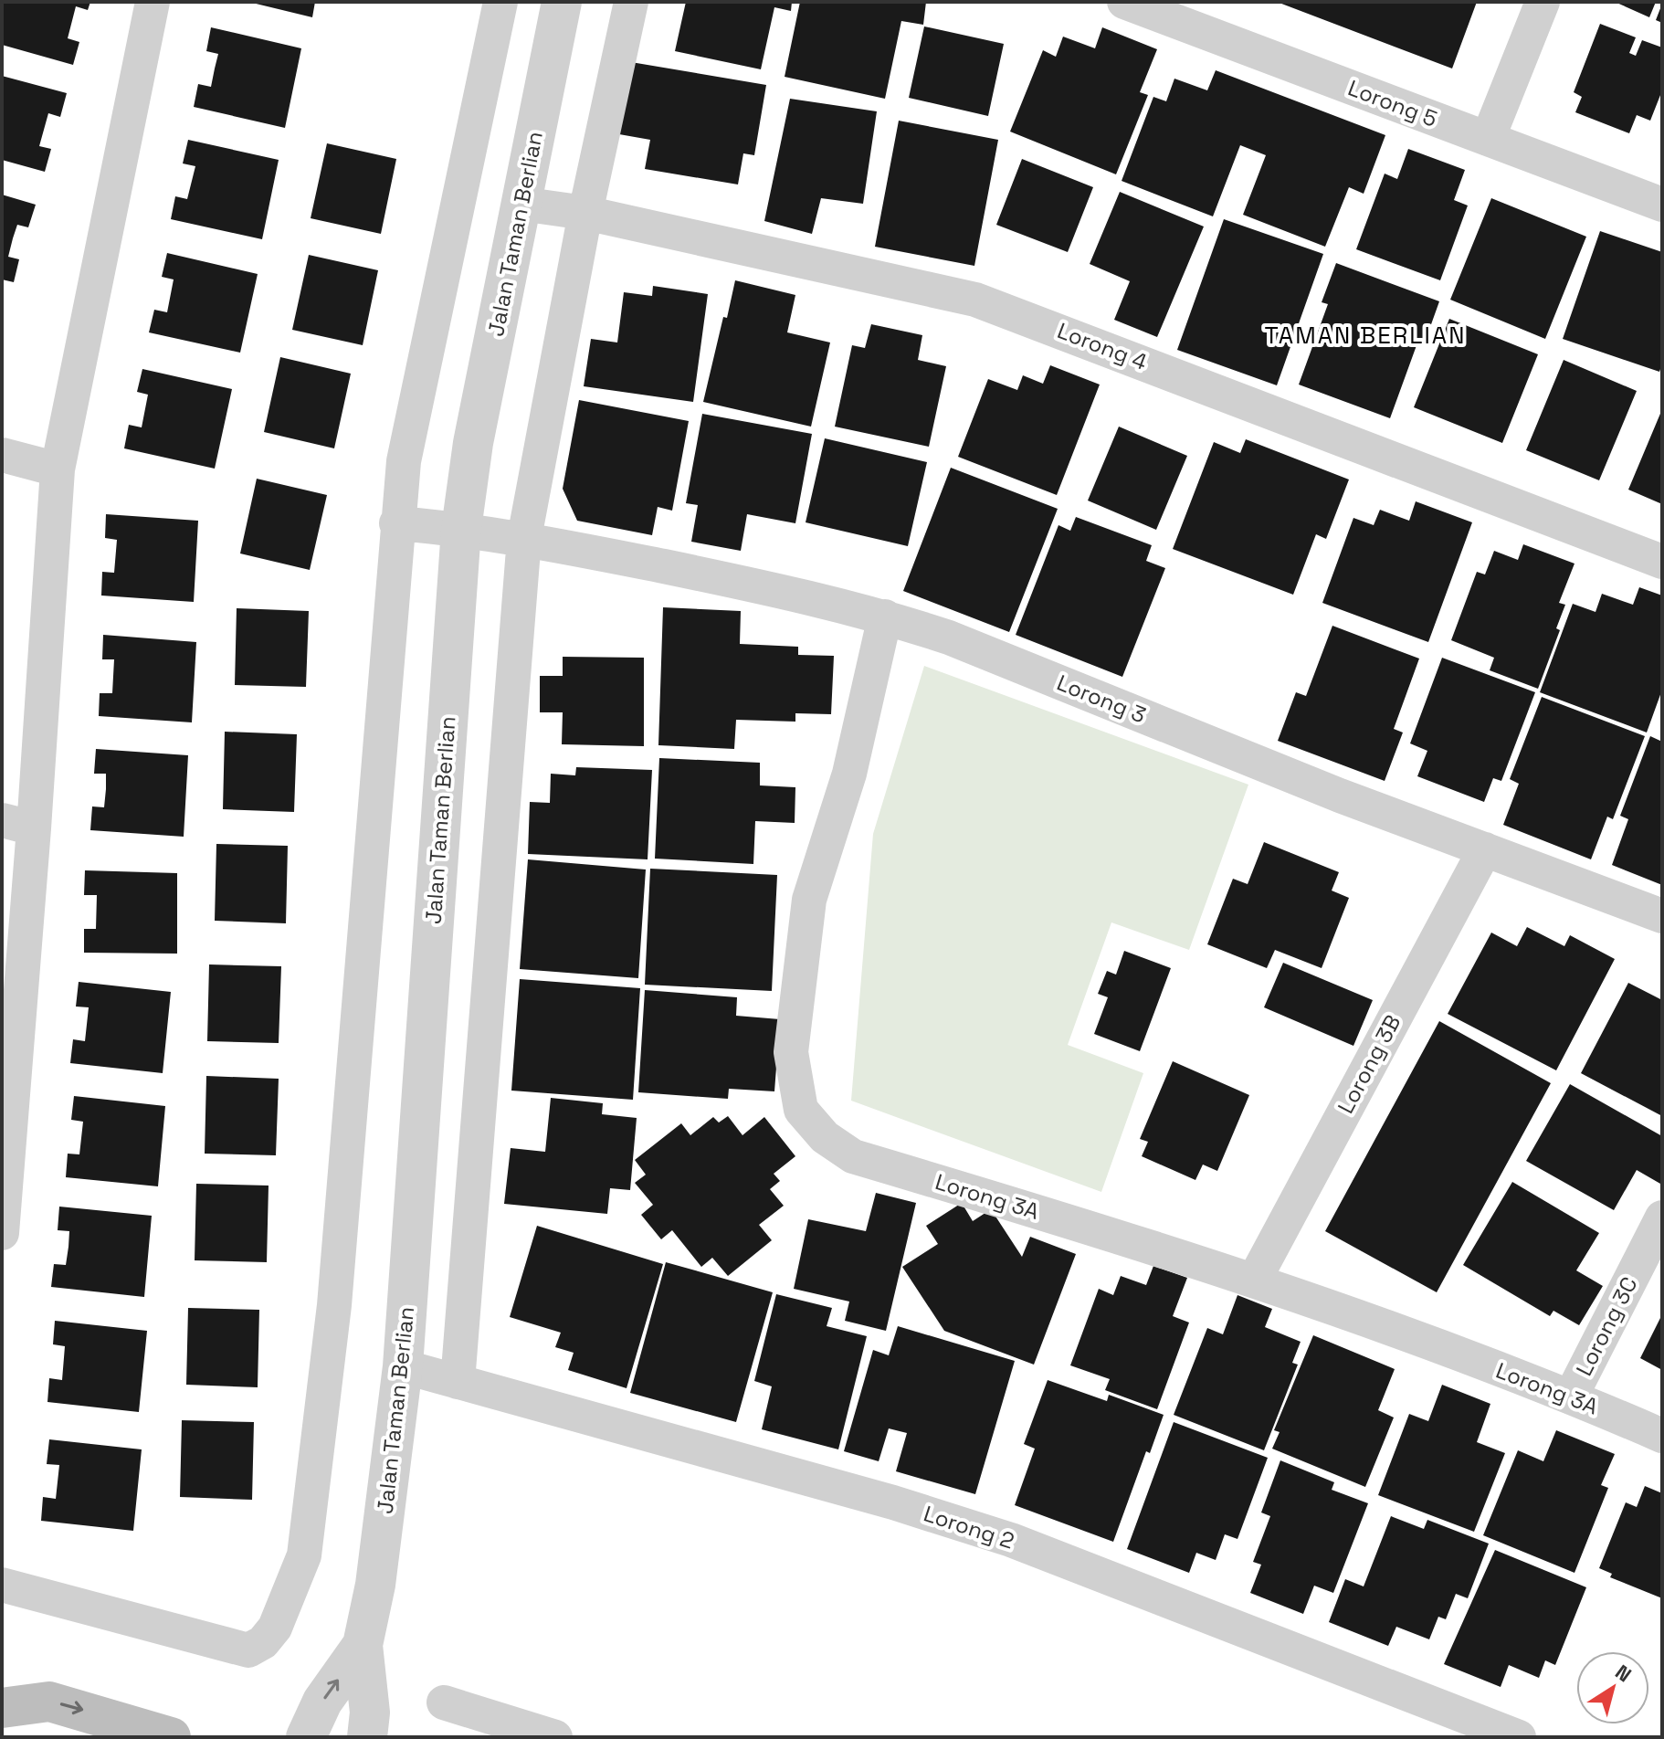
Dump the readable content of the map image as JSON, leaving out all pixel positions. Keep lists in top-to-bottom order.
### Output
{
  "streets": {
    "street": [
      "Lorong 5",
      "Jalan Taman Berlian",
      "Lorong 4",
      "Lorong 3",
      "Lorong 3B",
      "Lorong 3A",
      "Lorong 3C",
      "Lorong 2"
    ]
  },
  "crossings": [
    ["Jalan Taman Berlian", "Lorong 4"],
    ["Jalan Taman Berlian", "Lorong 3"],
    ["Jalan Taman Berlian", "Lorong 2"],
    ["Lorong 3", "Lorong 3B"],
    ["Lorong 3", "Lorong 3A"],
    ["Lorong 3B", "Lorong 3A"],
    ["Lorong 3A", "Lorong 3C"]
  ],
  "districts": ["TAMAN BERLIAN"],
  "north": "top right"
}
